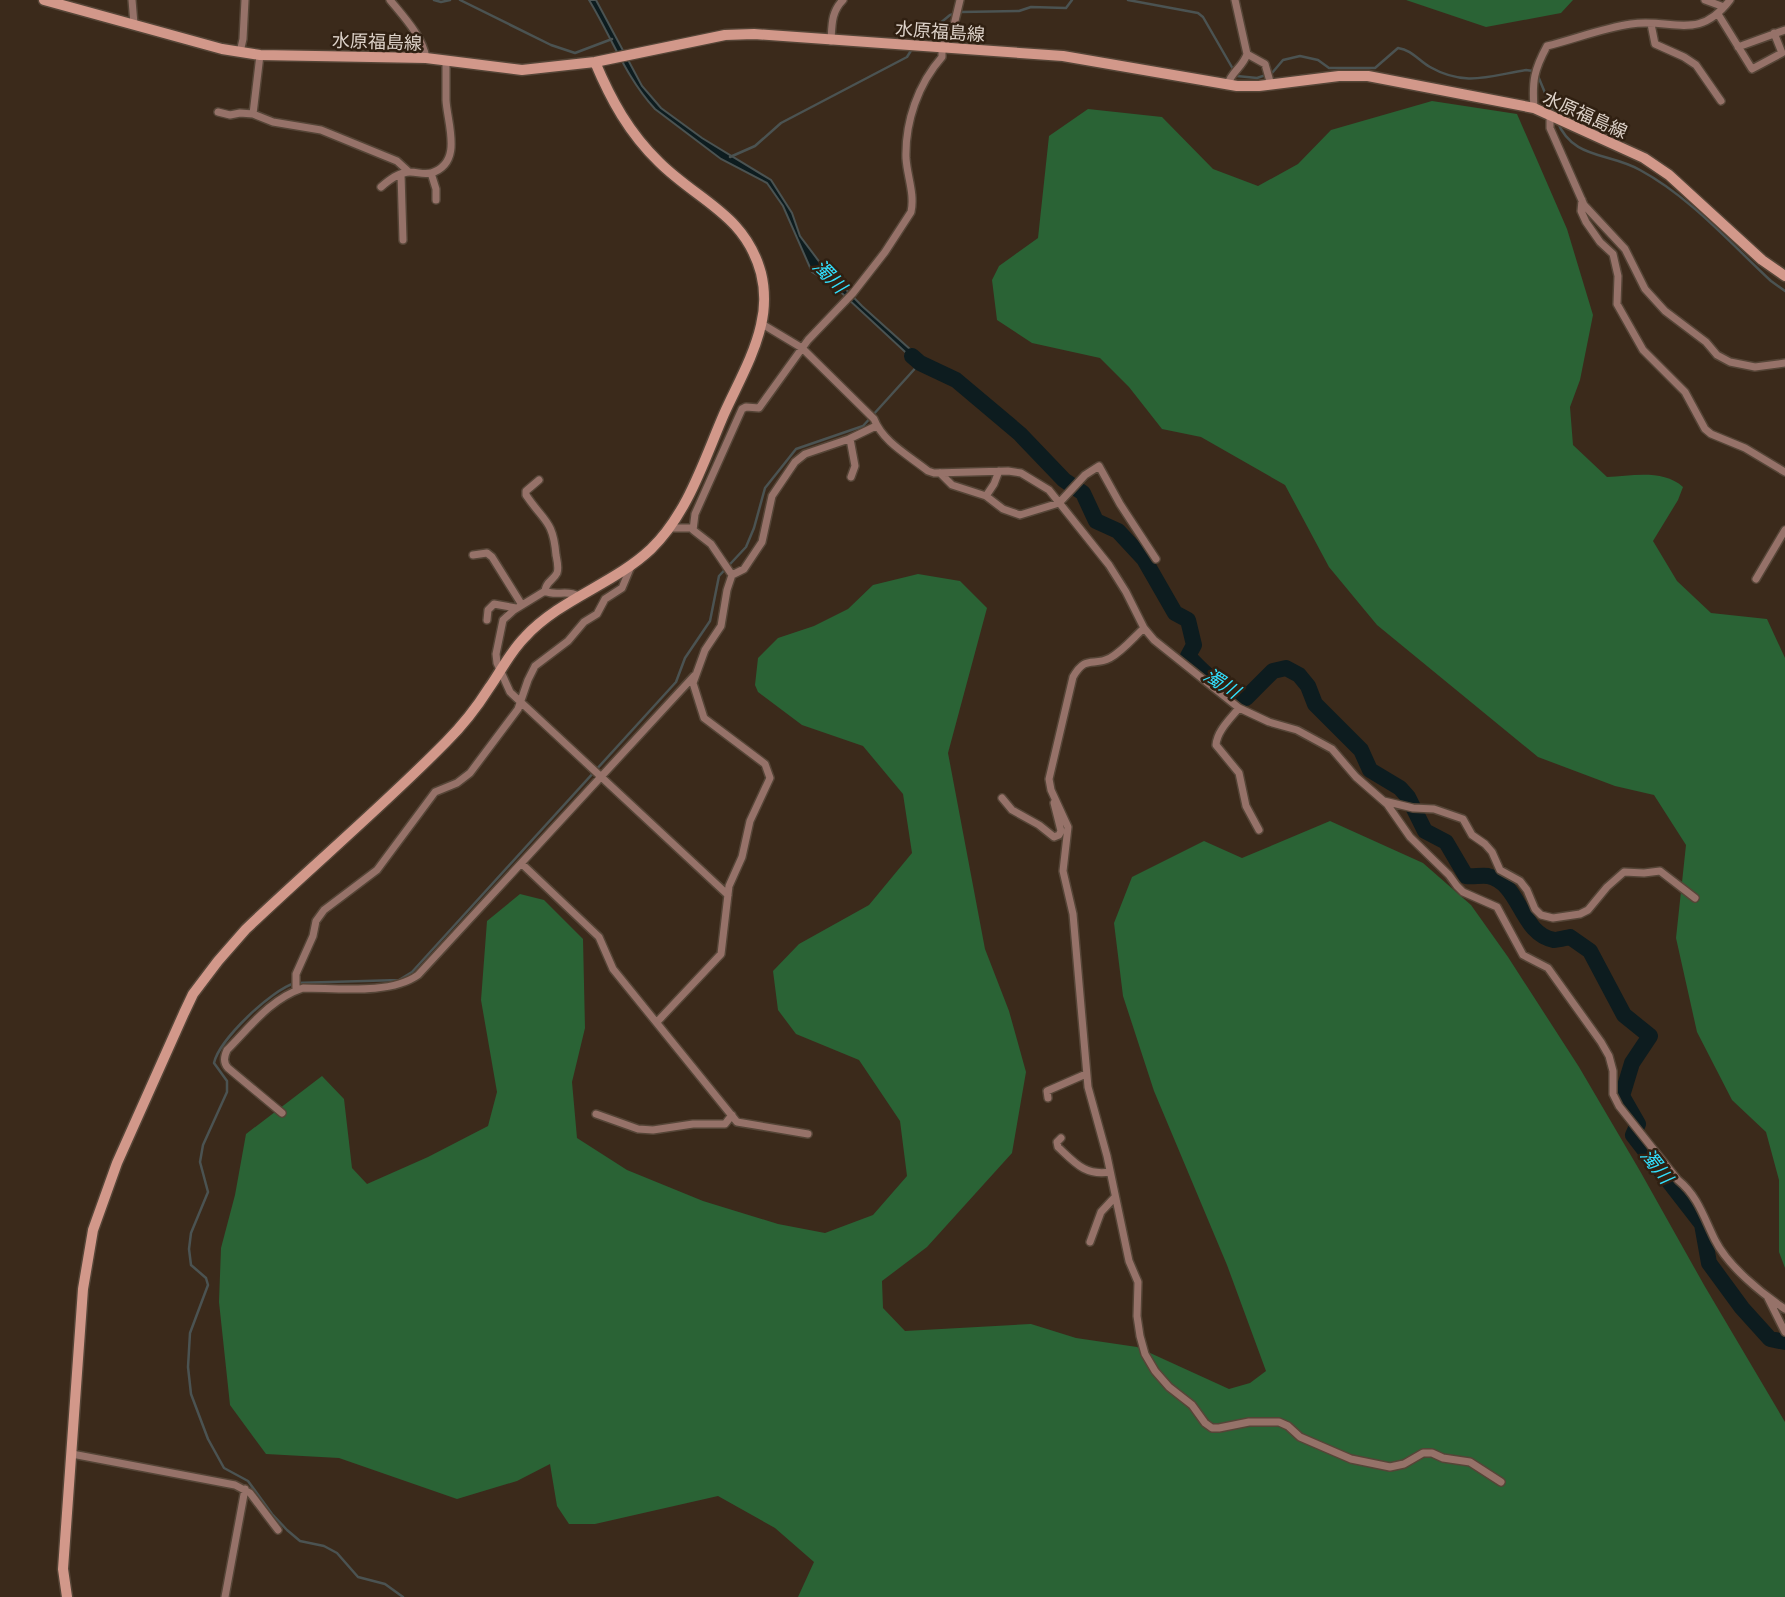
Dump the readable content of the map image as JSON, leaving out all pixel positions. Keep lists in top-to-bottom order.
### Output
{
  "streets": {
    "street": ["水原福島線"]
  },
  "water": ["濁川"]
}
